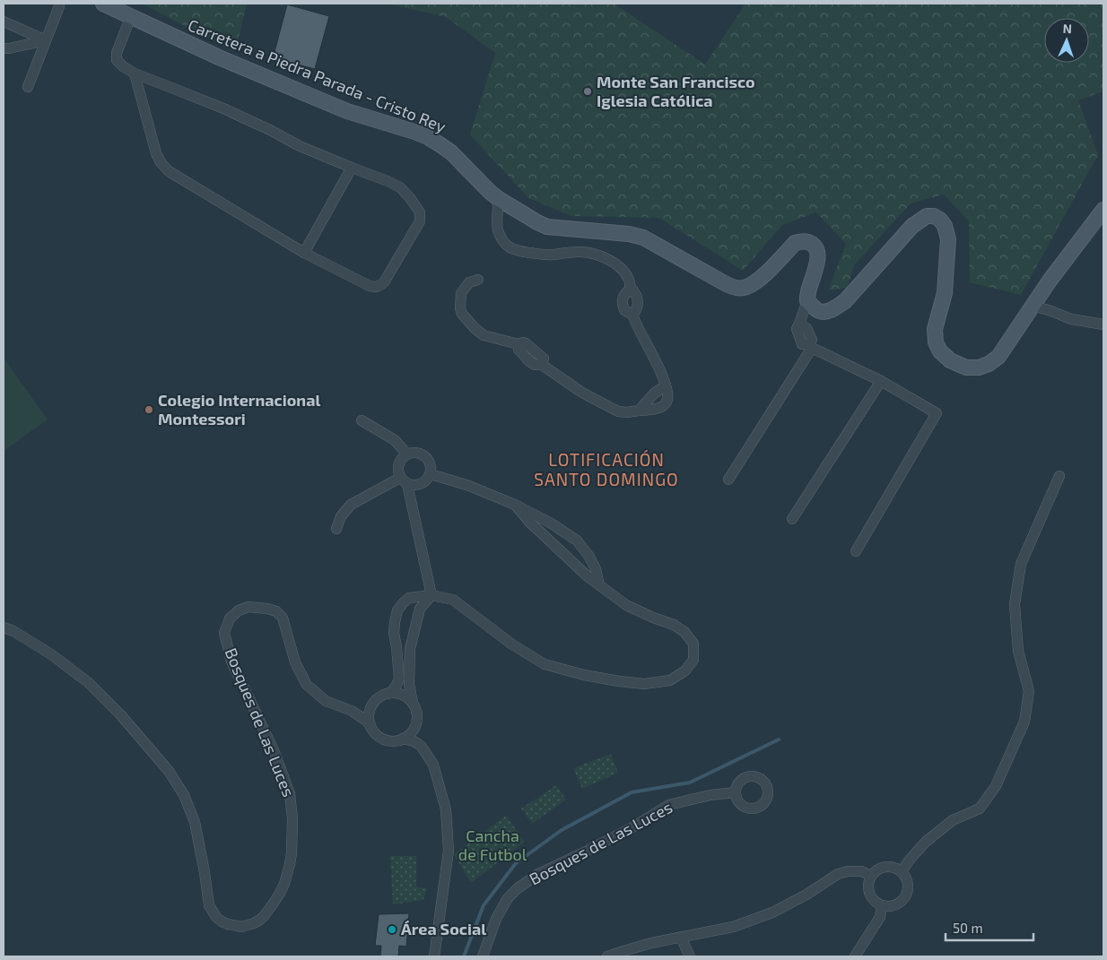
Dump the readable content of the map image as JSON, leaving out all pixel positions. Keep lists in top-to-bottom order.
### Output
{
  "streets": {
    "main road": ["Carretera a Piedra Parada - Cristo Rey"],
    "street": ["Bosques de Las Luces"]
  },
  "districts": ["LOTIFICACIÓN SANTO DOMINGO"],
  "parks": ["Cancha de Futbol"],
  "places": ["Monte San Francisco Iglesia Católica", "Colegio Internacional Montessori", "Área Social"],
  "scale_bar": "50 m",
  "north": "top"
}
